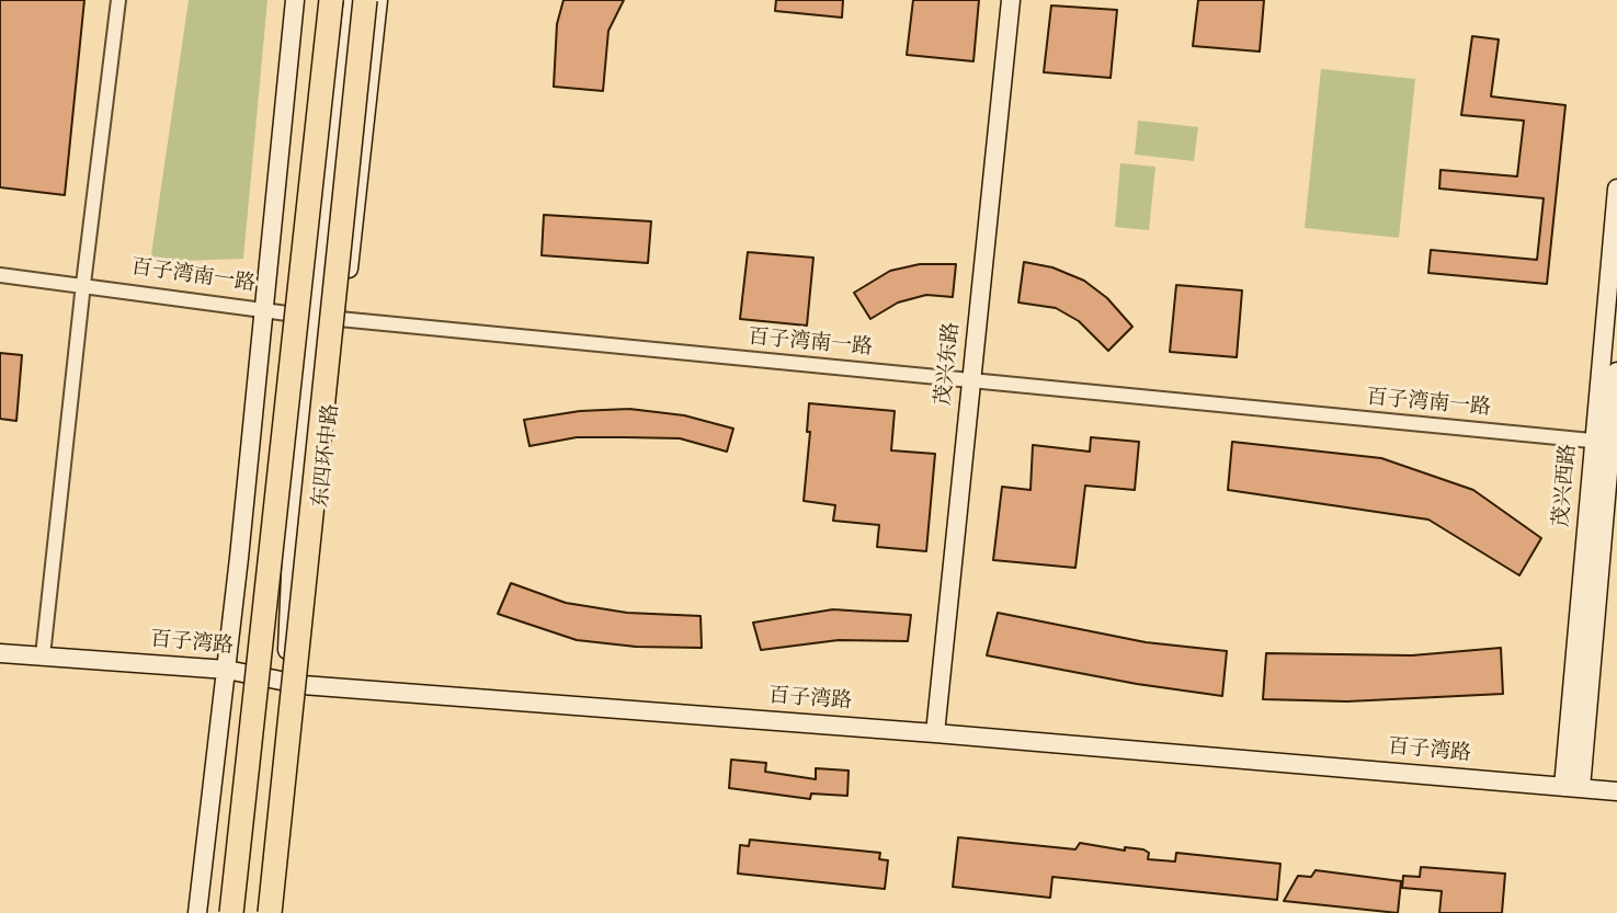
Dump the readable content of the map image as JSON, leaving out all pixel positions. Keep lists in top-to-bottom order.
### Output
{
  "streets": {
    "highway": ["东四环中路"],
    "main road": ["茂兴东路", "茂兴西路", "百子湾路"],
    "street": ["百子湾南一路"]
  },
  "crossings": [
    ["百子湾南一路", "茂兴东路"],
    ["百子湾南一路", "东四环中路"],
    ["百子湾南一路", "茂兴西路"],
    ["茂兴东路", "百子湾路"],
    ["东四环中路", "百子湾路"],
    ["茂兴西路", "百子湾路"]
  ]
}
